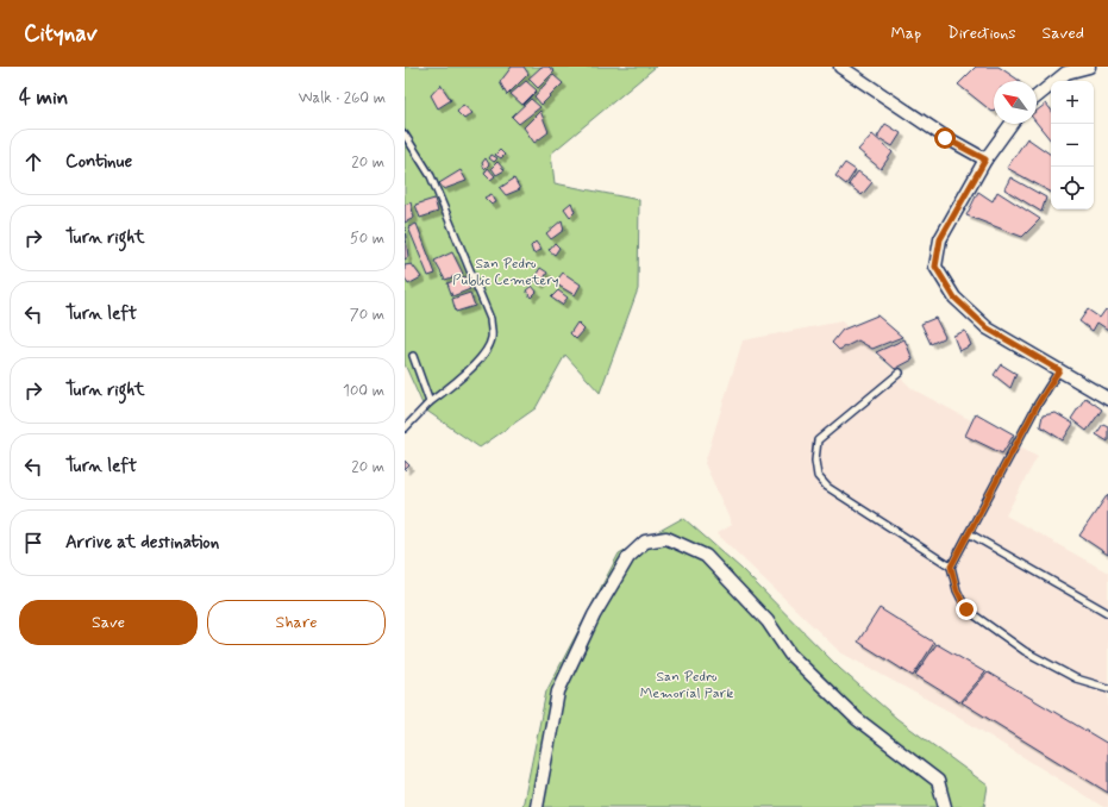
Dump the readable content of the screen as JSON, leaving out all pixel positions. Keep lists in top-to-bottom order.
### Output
{
  "parks": ["San Pedro Public Cemetery", "San Pedro Memorial Park"],
  "north": "top left",
  "page": {
    "header": "Citynav",
    "nav": ["Map", "Directions", "Saved"],
    "heading": ["4 min", "Walk · 260 m"],
    "map_buttons": ["+", "−"],
    "list": [
      ["Continue", "20 m"],
      ["Turn right", "50 m"],
      ["Turn left", "70 m"],
      ["Turn right", "100 m"],
      ["Turn left", "20 m"],
      "Arrive at destination"
    ],
    "buttons": ["Save", "Share"]
  }
}
